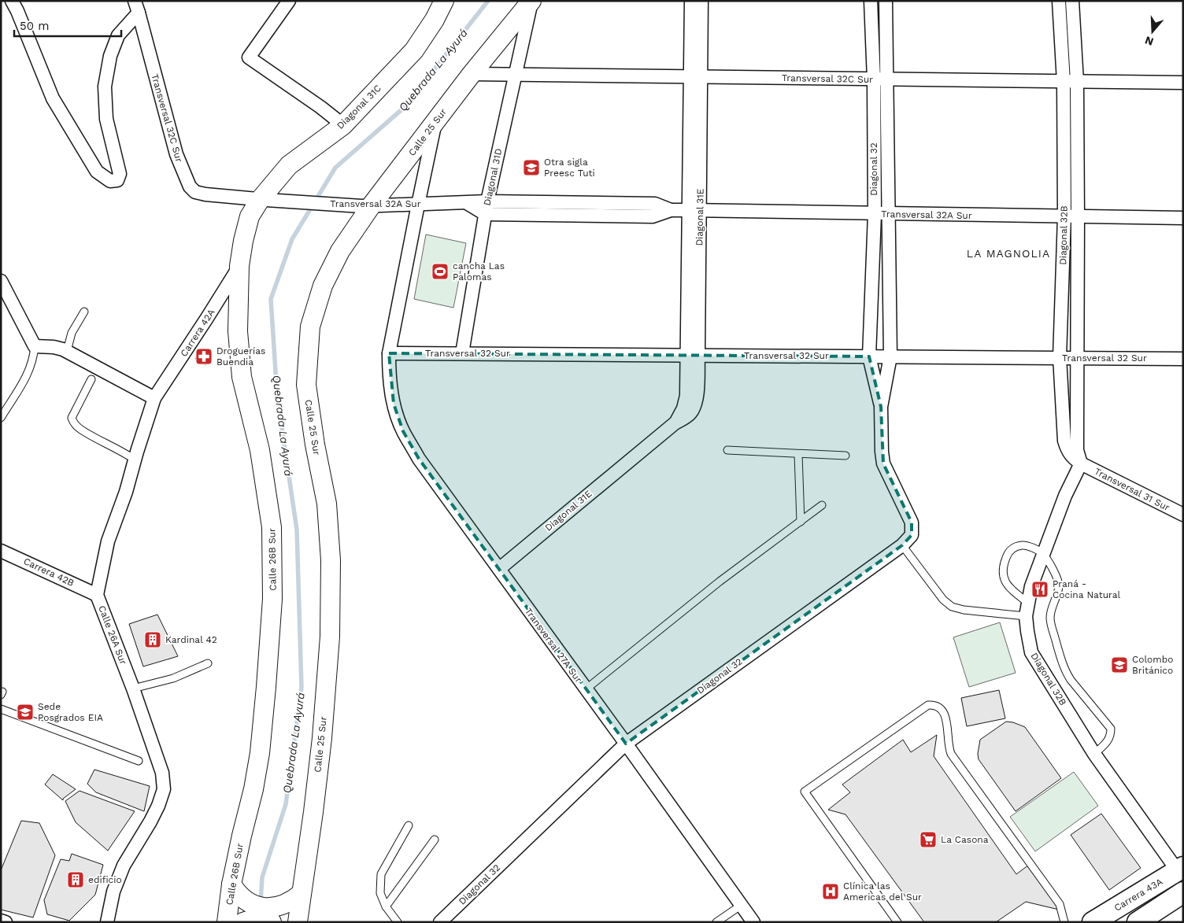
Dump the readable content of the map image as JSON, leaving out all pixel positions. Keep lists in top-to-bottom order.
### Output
{
  "streets": {
    "main road": [
      "Diagonal 31C",
      "Calle 25 Sur",
      "Calle 26B Sur",
      "Carrera 43A"
    ],
    "street": [
      "Transversal 32C Sur",
      "Diagonal 32",
      "Diagonal 31D",
      "Transversal 32A Sur",
      "Diagonal 31E",
      "Diagonal 32B",
      "Carrera 42A",
      "Transversal 32 Sur",
      "Transversal 31 Sur",
      "Carrera 42B",
      "Calle 26A Sur",
      "Transversal 27A Sur"
    ]
  },
  "crossings": [
    ["Transversal 32C Sur", "Diagonal 31C"],
    ["Transversal 32C Sur", "Calle 25 Sur"],
    ["Transversal 32C Sur", "Diagonal 32"],
    ["Transversal 32C Sur", "Diagonal 31D"],
    ["Transversal 32C Sur", "Transversal 32A Sur"],
    ["Transversal 32C Sur", "Diagonal 31E"],
    ["Transversal 32C Sur", "Diagonal 32B"],
    ["Transversal 32C Sur", "Calle 26B Sur"],
    ["Diagonal 31C", "Transversal 32A Sur"],
    ["Diagonal 31C", "Calle 26B Sur"],
    ["Calle 25 Sur", "Diagonal 31D"],
    ["Calle 25 Sur", "Transversal 32A Sur"],
    ["Diagonal 32", "Transversal 32A Sur"],
    ["Diagonal 32", "Transversal 32 Sur"],
    ["Diagonal 32", "Transversal 27A Sur"],
    ["Diagonal 31D", "Transversal 32A Sur"],
    ["Diagonal 31D", "Transversal 32 Sur"],
    ["Transversal 32A Sur", "Diagonal 31E"],
    ["Transversal 32A Sur", "Diagonal 32B"],
    ["Transversal 32A Sur", "Calle 26B Sur"],
    ["Diagonal 31E", "Transversal 32 Sur"],
    ["Diagonal 31E", "Transversal 27A Sur"],
    ["Diagonal 32B", "Transversal 32 Sur"],
    ["Diagonal 32B", "Transversal 31 Sur"],
    ["Diagonal 32B", "Carrera 43A"],
    ["Carrera 42A", "Calle 26B Sur"],
    ["Carrera 42A", "Calle 26A Sur"],
    ["Transversal 32 Sur", "Transversal 27A Sur"],
    ["Carrera 42B", "Calle 26A Sur"]
  ],
  "districts": ["LA MAGNOLIA"],
  "water": ["Quebrada La Ayurá"],
  "places": {
    "school or university": ["Otra sigla Preesc Tuti", "Colombo Británico", "Sede Posgrados EIA"],
    "sports": ["cancha Las Palomas"],
    "pharmacy": ["Droguerías Buendia"],
    "restaurant": ["Praná - Cocina Natural"],
    "building": ["Kardinal 42", "edificio"],
    "supermarket": ["La Casona"],
    "hospital": ["Clínica las Americas del Sur"]
  },
  "scale_bar": "50 m",
  "north": "bottom"
}
